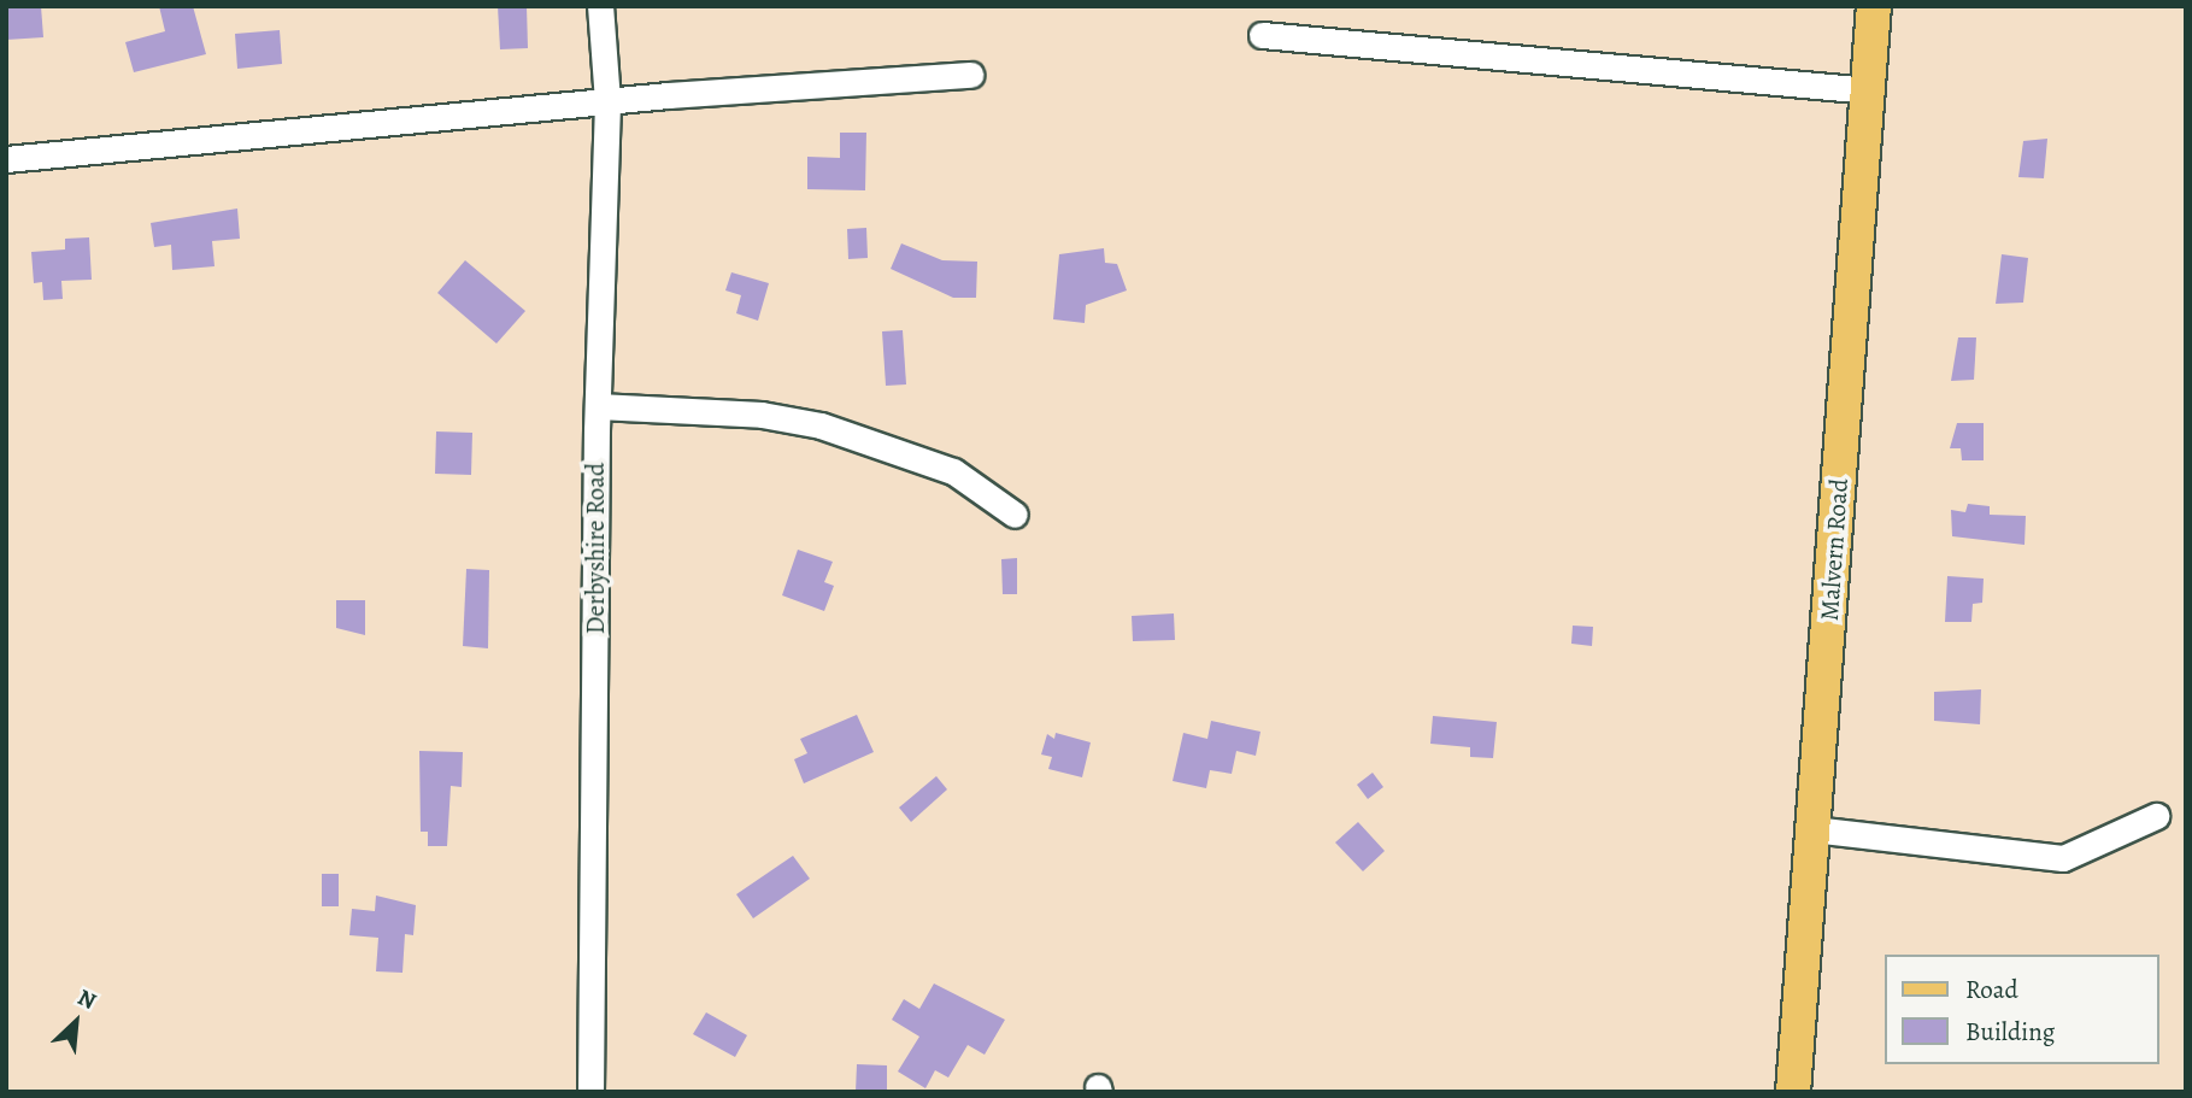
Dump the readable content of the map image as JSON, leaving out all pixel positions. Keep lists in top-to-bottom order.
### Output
{
  "streets": {
    "main road": ["Malvern Road"],
    "street": ["Derbyshire Road"]
  },
  "legend": ["Road", "Building"],
  "north": "top right"
}
